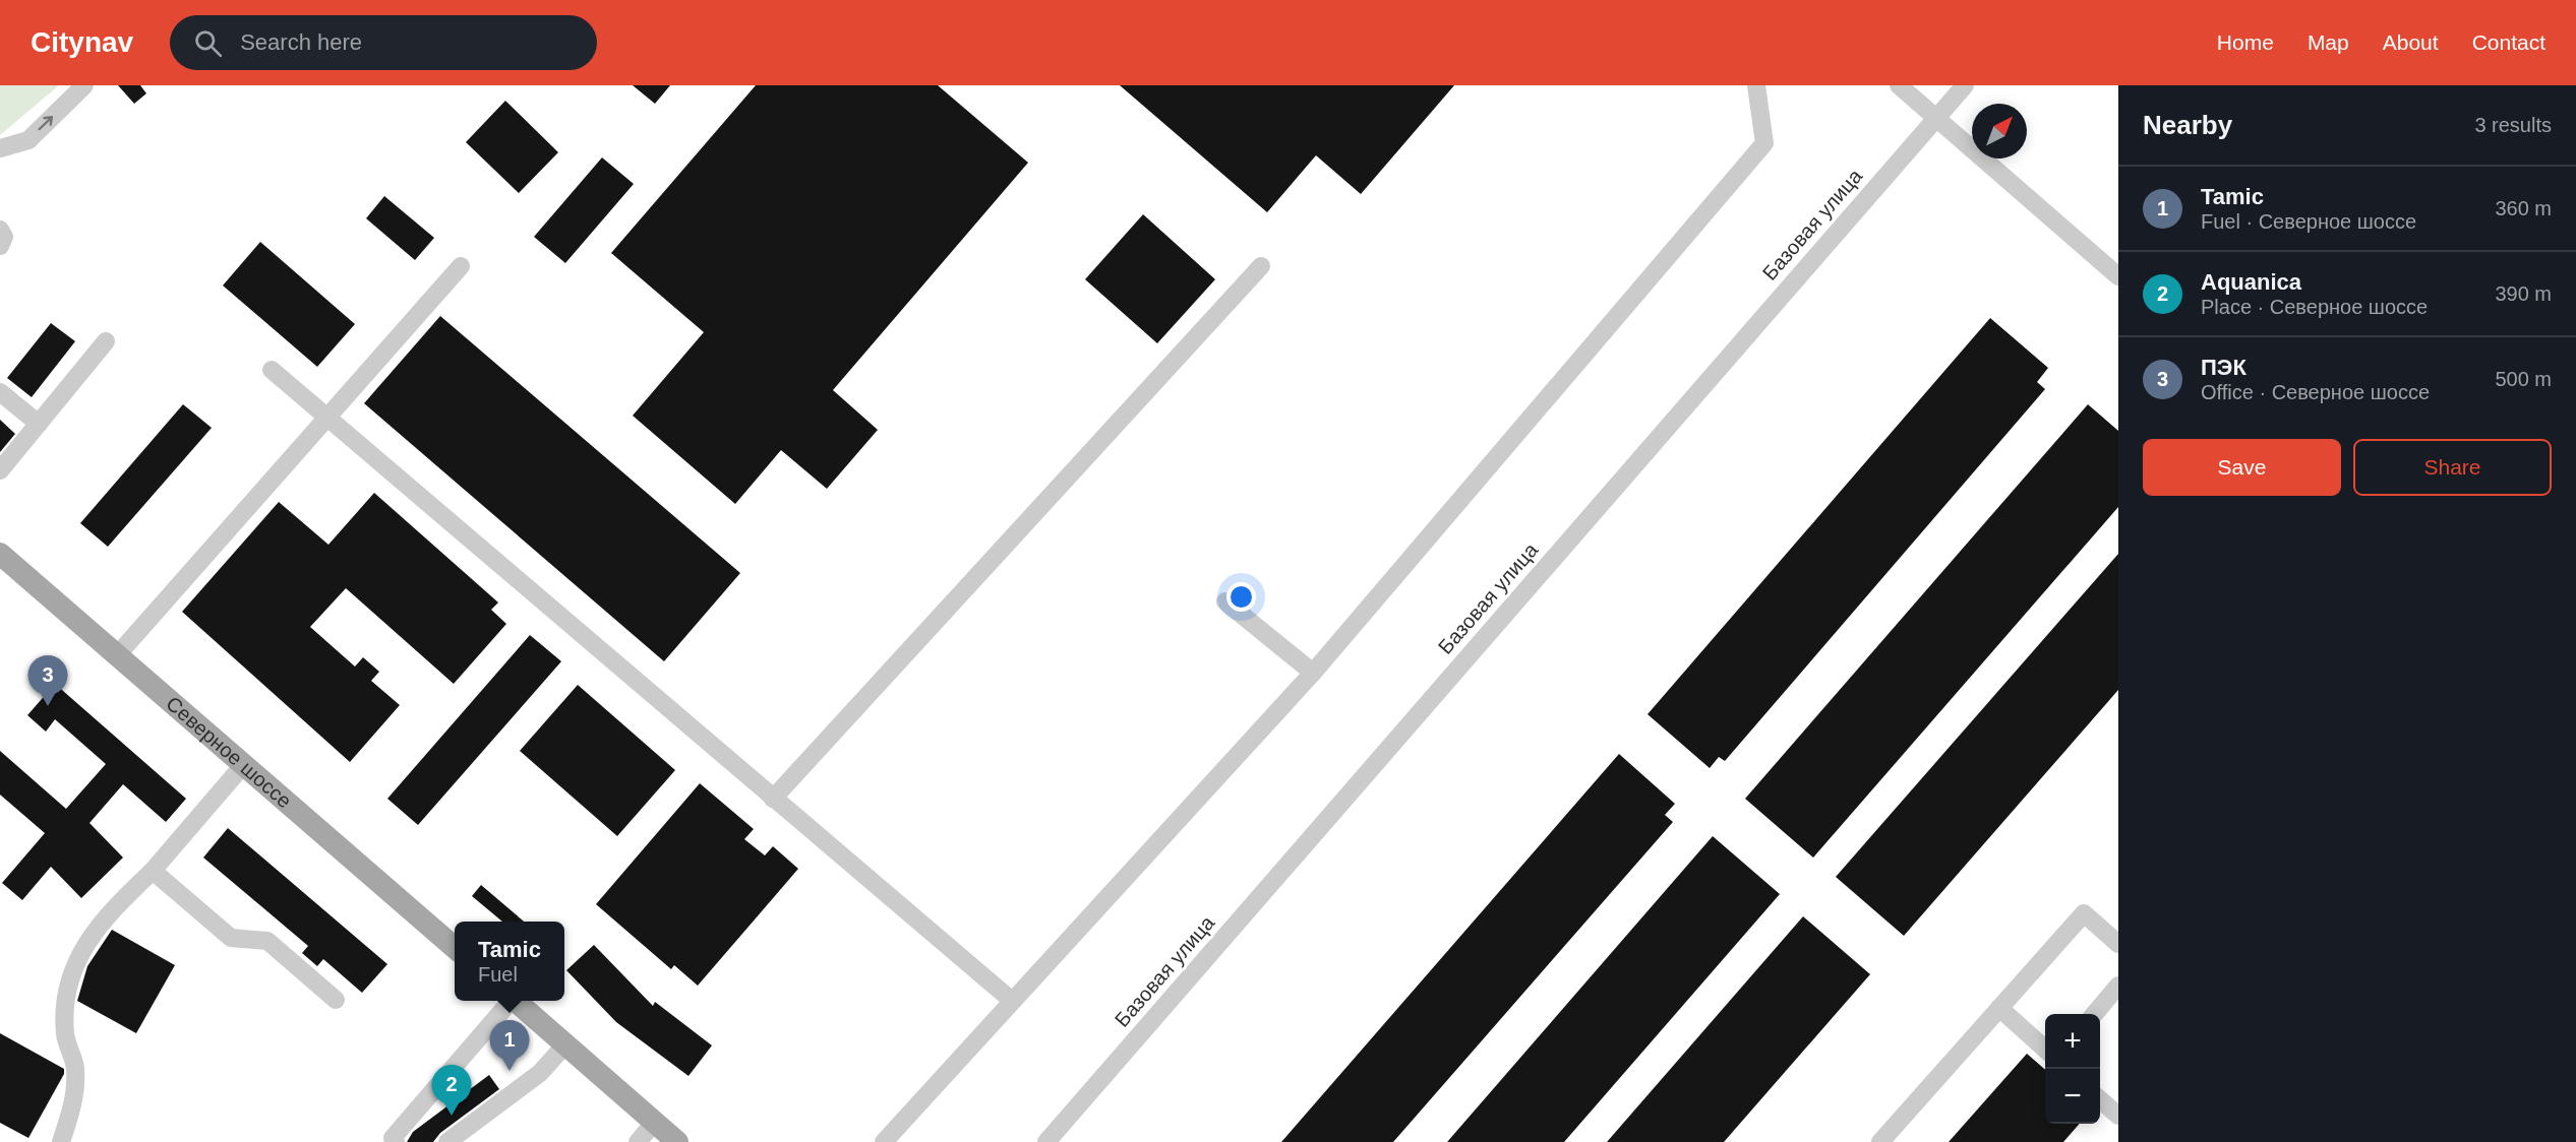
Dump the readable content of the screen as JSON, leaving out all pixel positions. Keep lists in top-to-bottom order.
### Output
{
  "streets": {
    "main road": ["Северное шоссе"],
    "street": ["Базовая улица"]
  },
  "north": "top right",
  "page": {
    "header": "Citynav",
    "search": "Search here",
    "nav": [
      "Home",
      "Map",
      "About",
      "Contact"
    ],
    "heading": ["Nearby", "3 results"],
    "list": [
      {
        "mark": "1",
        "name": "Tamic",
        "note": "Fuel · Северное шоссе",
        "value": "360 m"
      },
      {
        "mark": "2",
        "name": "Aquanica",
        "note": "Place · Северное шоссе",
        "value": "390 m"
      },
      {
        "mark": "3",
        "name": "ПЭК",
        "note": "Office · Северное шоссе",
        "value": "500 m"
      }
    ],
    "buttons": ["Save", "Share"],
    "pins": ["3", "1", "2"],
    "popup": ["Tamic", "Fuel"],
    "map_buttons": ["+", "−"]
  }
}
